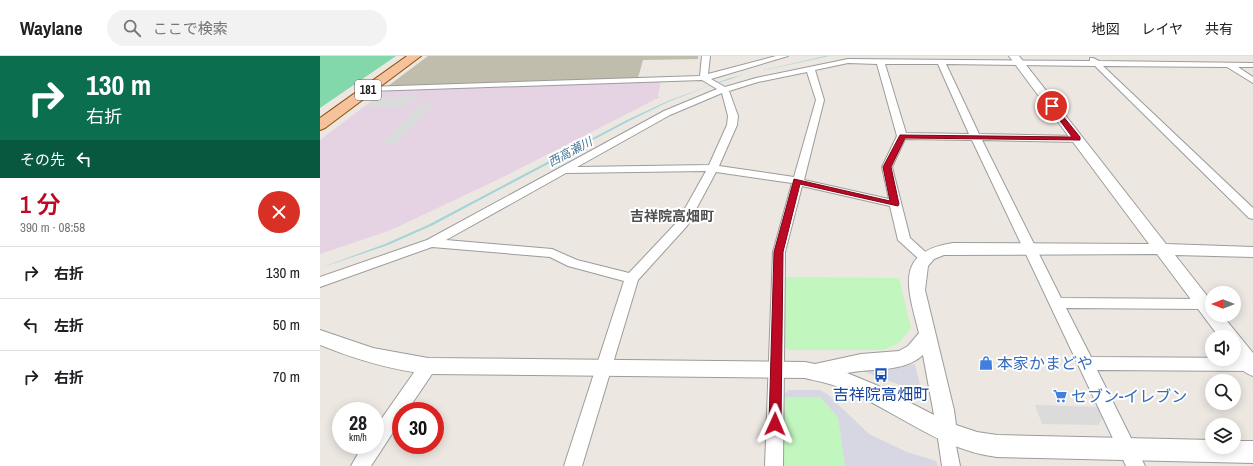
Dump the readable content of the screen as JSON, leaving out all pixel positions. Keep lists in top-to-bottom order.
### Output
{
  "streets": {
    "main road": ["181"]
  },
  "districts": ["吉祥院高畑町"],
  "water": ["西高瀬川"],
  "places": {
    "shop": ["本家かまどや"],
    "bus stop": ["吉祥院高畑町"],
    "supermarket": ["セブン-イレブン"]
  },
  "north": "left",
  "page": {
    "header": "Waylane",
    "search": "ここで検索",
    "nav": ["地図", "レイヤ", "共有"],
    "turn": ["130 m", "右折"],
    "then": "その先",
    "heading": ["1 分", "390 m · 08:58"],
    "list": [
      {
        "name": "右折",
        "value": "130 m"
      },
      {
        "name": "左折",
        "value": "50 m"
      },
      {
        "name": "右折",
        "value": "70 m"
      }
    ],
    "speed": "28 km/h",
    "limit": "30"
  }
}
